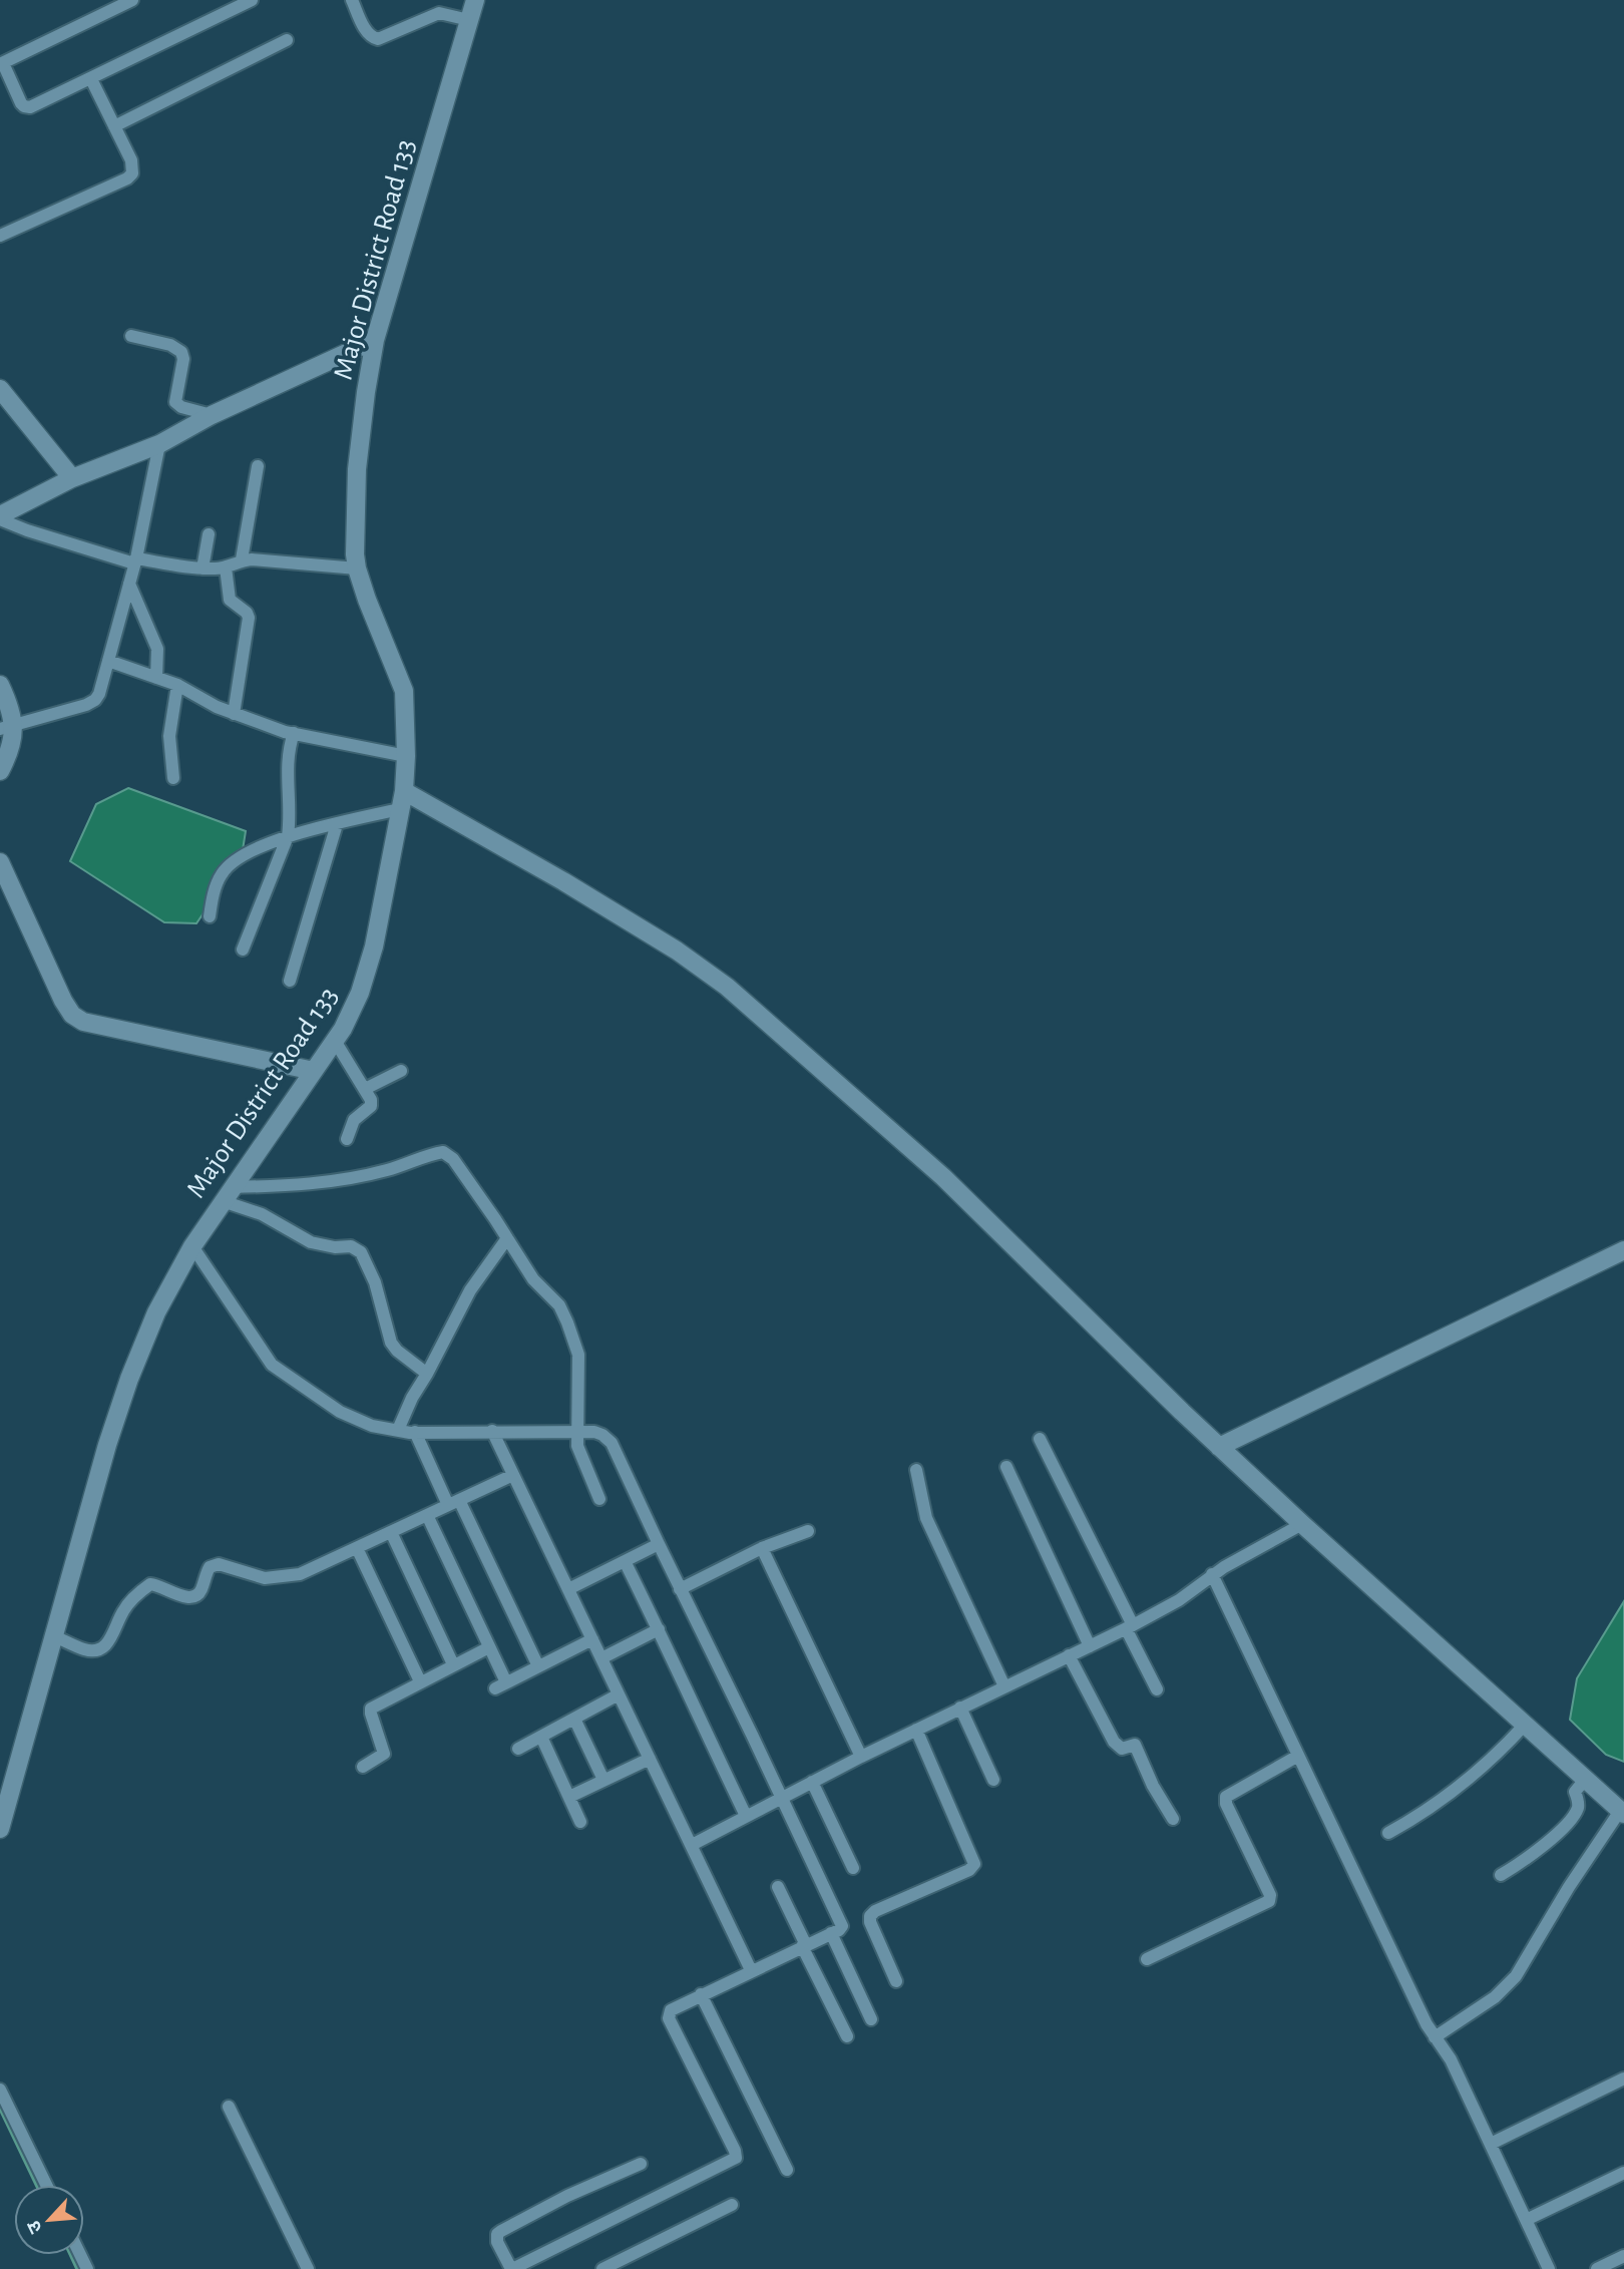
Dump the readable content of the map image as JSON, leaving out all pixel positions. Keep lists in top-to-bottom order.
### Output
{
  "streets": {
    "street": ["Major District Road 133"]
  },
  "north": "bottom left"
}
